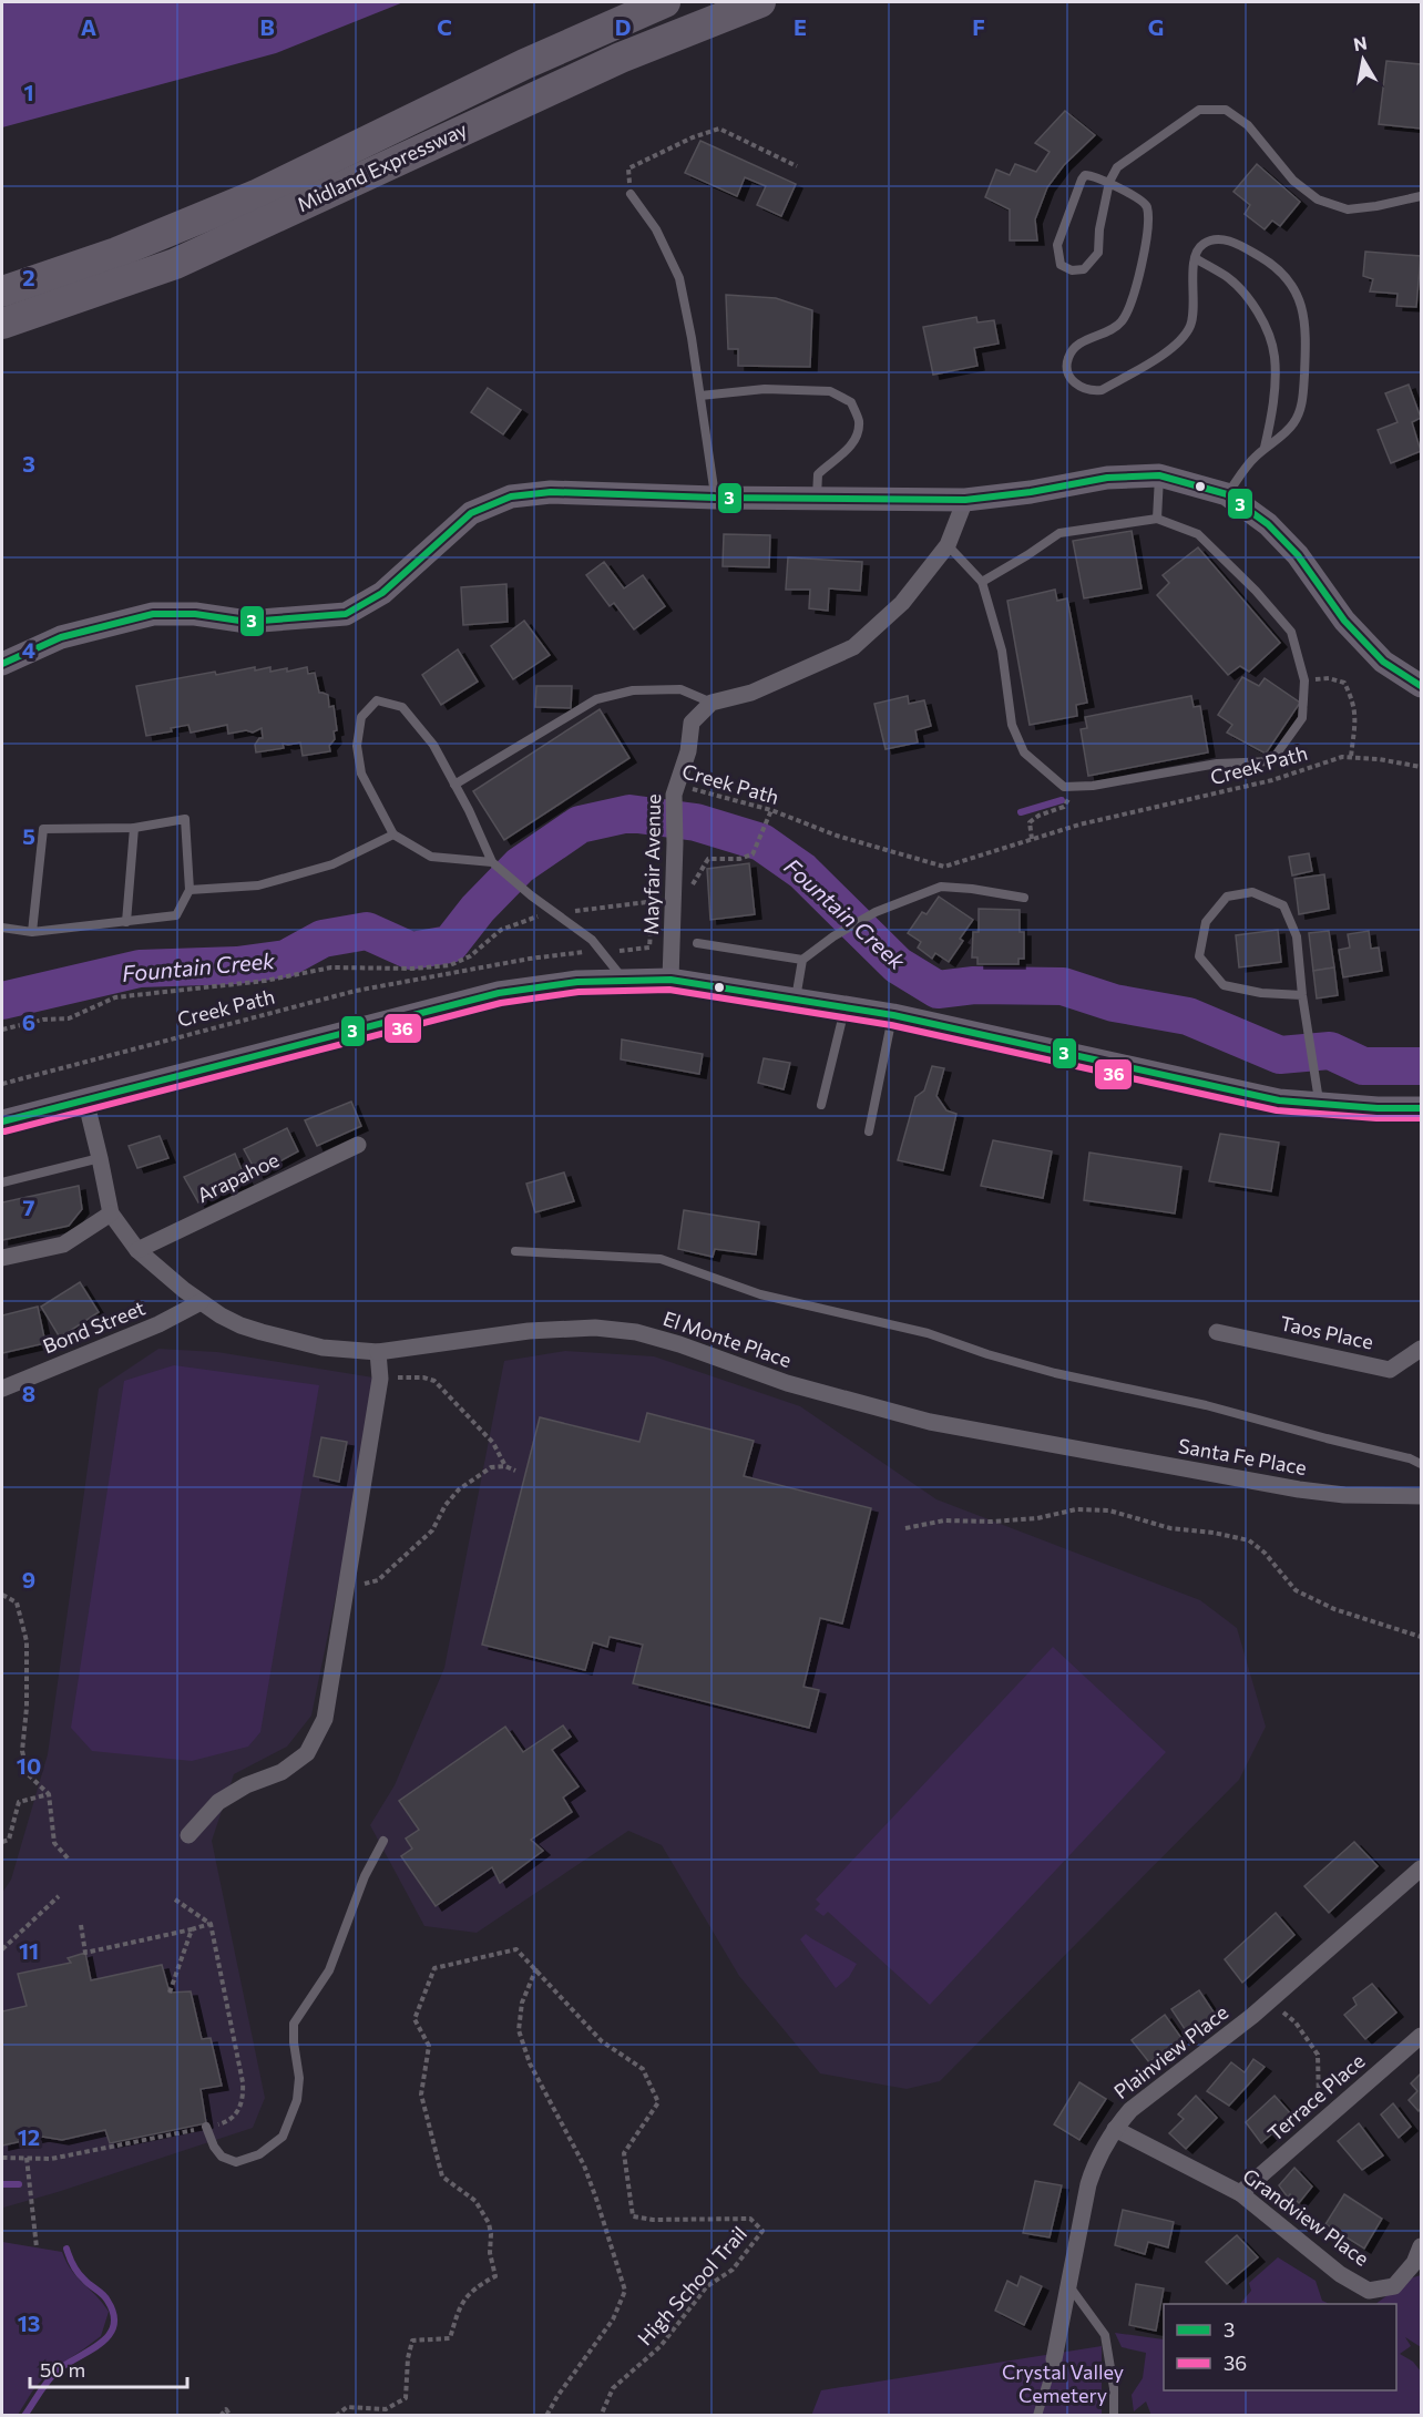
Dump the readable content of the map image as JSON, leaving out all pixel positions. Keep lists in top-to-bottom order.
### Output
{
  "streets": {
    "highway": ["Midland Expressway"],
    "street": [
      "Mayfair Avenue",
      "Arapahoe",
      "Bond Street",
      "Taos Place",
      "El Monte Place",
      "Santa Fe Place",
      "Plainview Place",
      "Terrace Place",
      "Grandview Place"
    ],
    "path": ["Creek Path", "High School Trail"]
  },
  "crossings": [
    ["Creek Path", "Mayfair Avenue"],
    ["Arapahoe", "El Monte Place"],
    ["Bond Street", "El Monte Place"],
    ["El Monte Place", "Santa Fe Place"],
    ["Plainview Place", "Grandview Place"],
    ["Terrace Place", "Grandview Place"]
  ],
  "water": ["Fountain Creek"],
  "parks": ["Crystal Valley Cemetery"],
  "lines": ["transit line 3", "transit line 36"],
  "legend": ["3", "36"],
  "scale_bar": "50 m",
  "north": "top",
  "grid": {
    "columns": [
      "A",
      "B",
      "C",
      "D",
      "E",
      "F",
      "G"
    ],
    "rows": [
      "1",
      "2",
      "3",
      "4",
      "5",
      "6",
      "7",
      "8",
      "9",
      "10",
      "11",
      "12",
      "13"
    ]
  }
}
